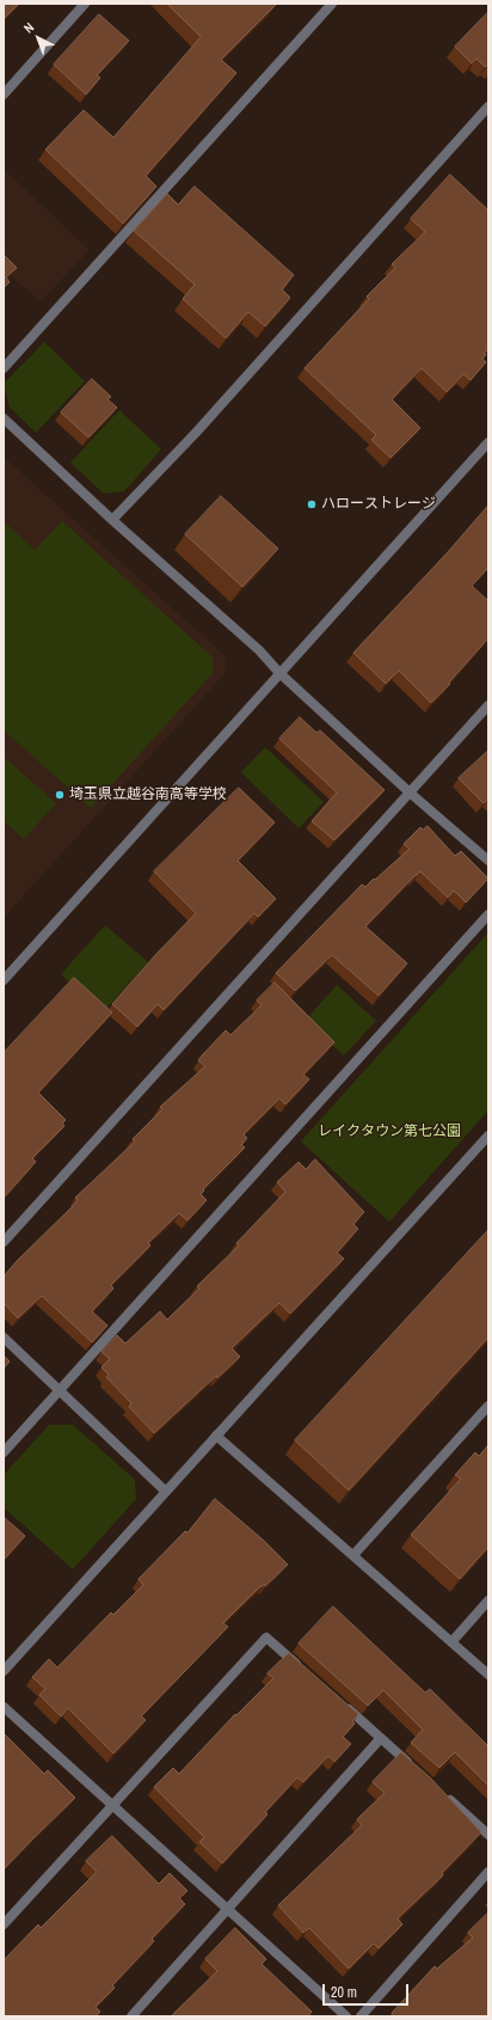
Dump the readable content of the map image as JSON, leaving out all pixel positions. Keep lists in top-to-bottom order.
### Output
{
  "parks": ["レイクタウン第七公園"],
  "places": ["ハローストレージ", "埼玉県立越谷南高等学校"],
  "scale_bar": "20 m",
  "north": "top left"
}
